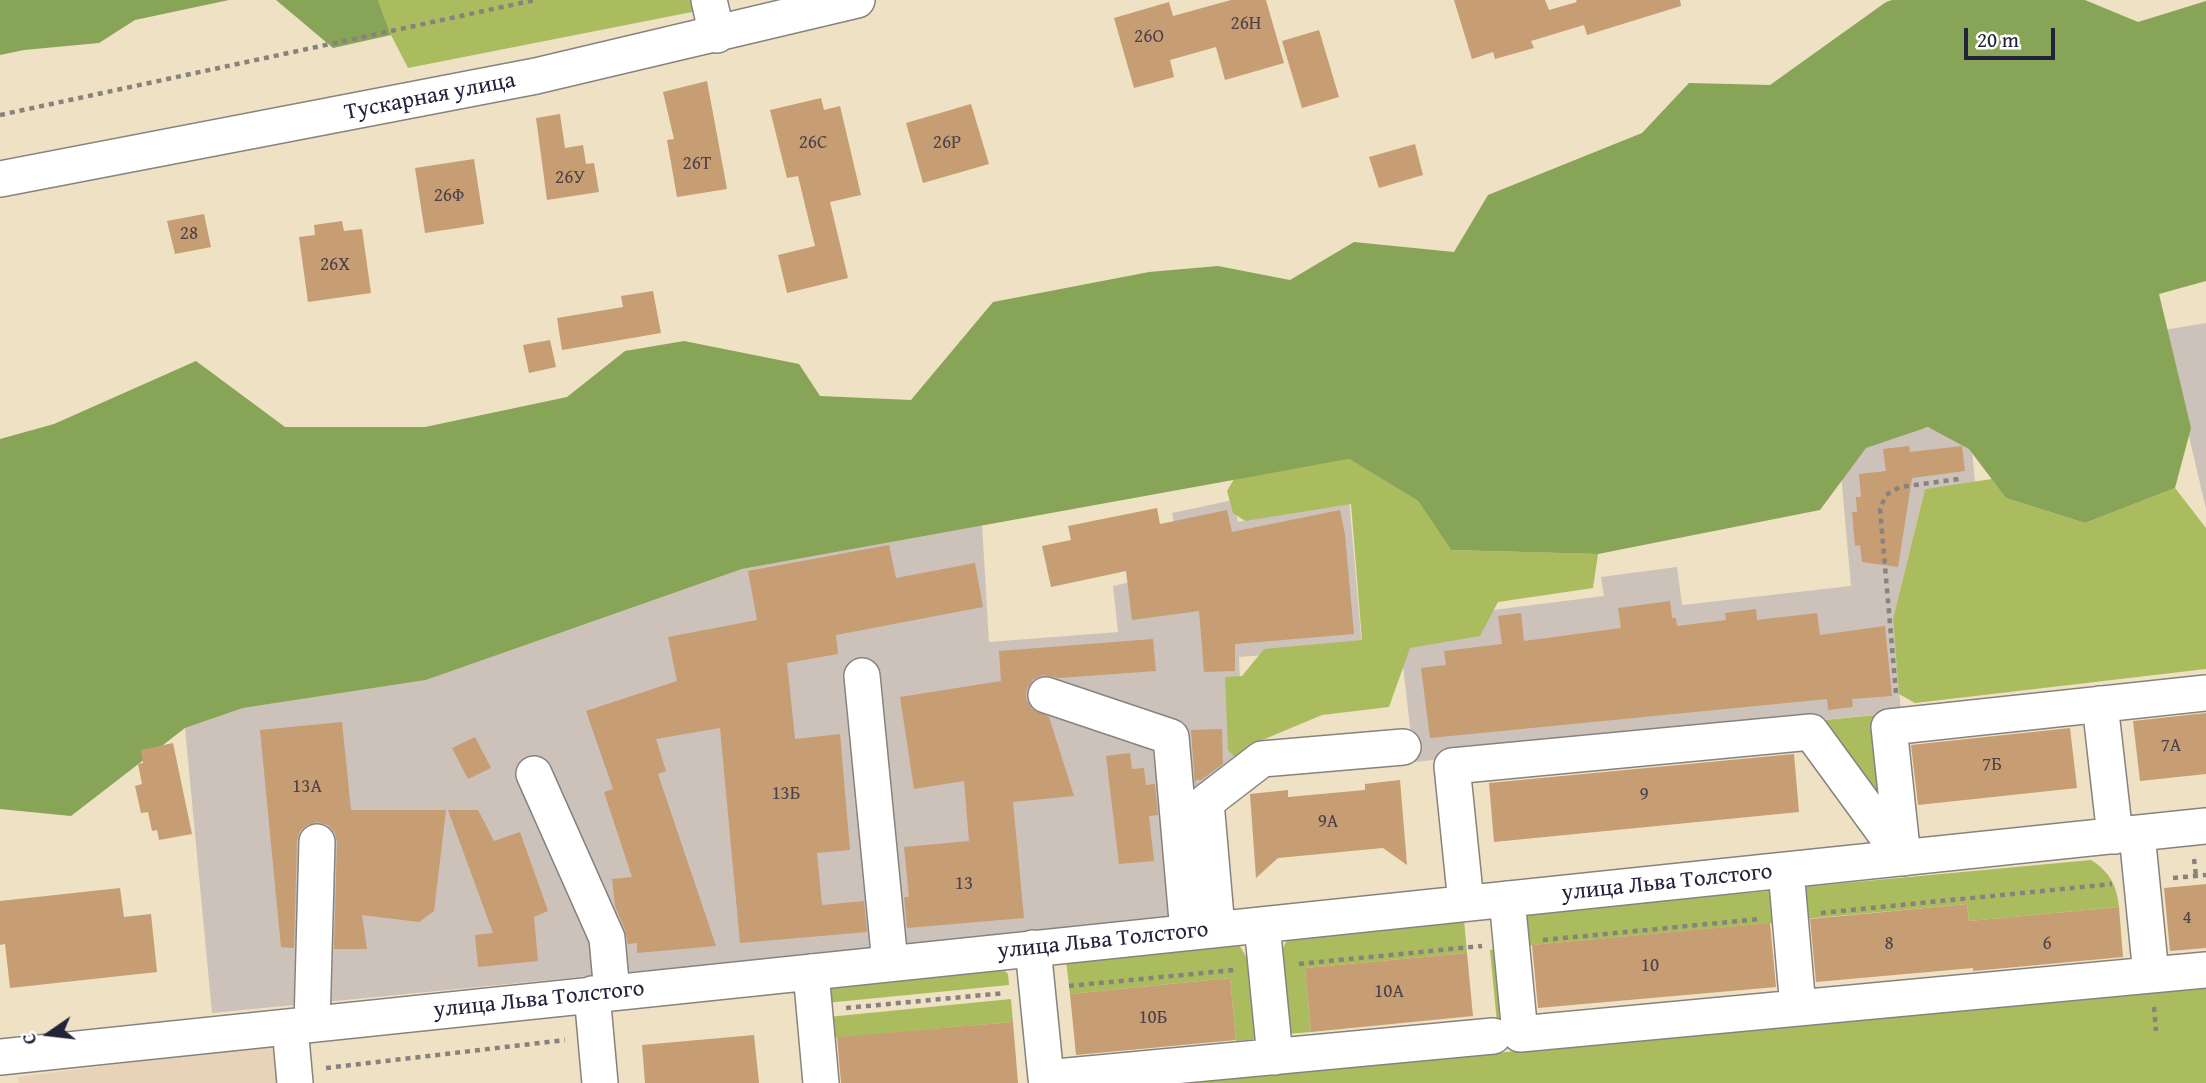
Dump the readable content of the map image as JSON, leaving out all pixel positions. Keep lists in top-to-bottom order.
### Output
{
  "streets": {
    "street": ["Тускарная улица", "улица Льва Толстого"]
  },
  "house_numbers": [
    "26Н",
    "26О",
    "26С",
    "26Р",
    "26Т",
    "26У",
    "26Ф",
    "28",
    "26Х",
    "7А",
    "7Б",
    "13А",
    "13Б",
    "9",
    "9А",
    "13",
    "4",
    "8",
    "6",
    "10",
    "10А",
    "10Б"
  ],
  "scale_bar": "20 m",
  "north": "left"
}
